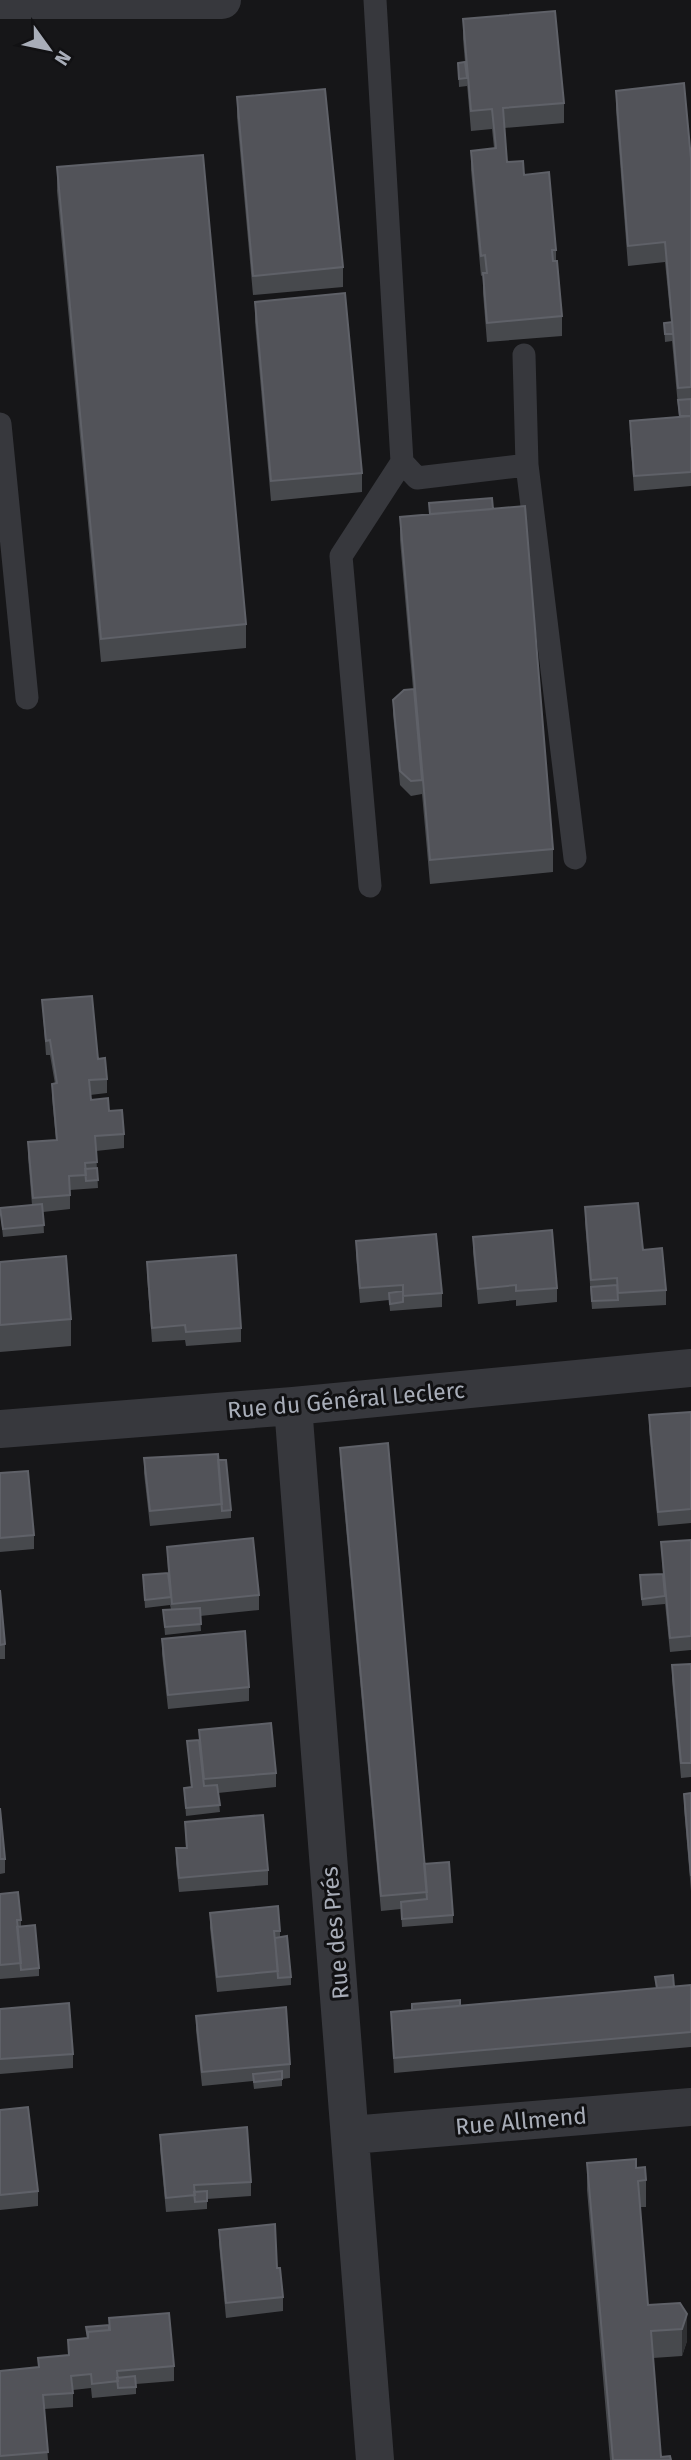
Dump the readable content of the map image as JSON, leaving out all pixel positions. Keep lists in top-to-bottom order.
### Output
{
  "streets": {
    "street": ["Rue du Général Leclerc", "Rue des Prés", "Rue Allmend"]
  },
  "crossings": [
    ["Rue du Général Leclerc", "Rue des Prés"],
    ["Rue des Prés", "Rue Allmend"]
  ],
  "north": "bottom right"
}
